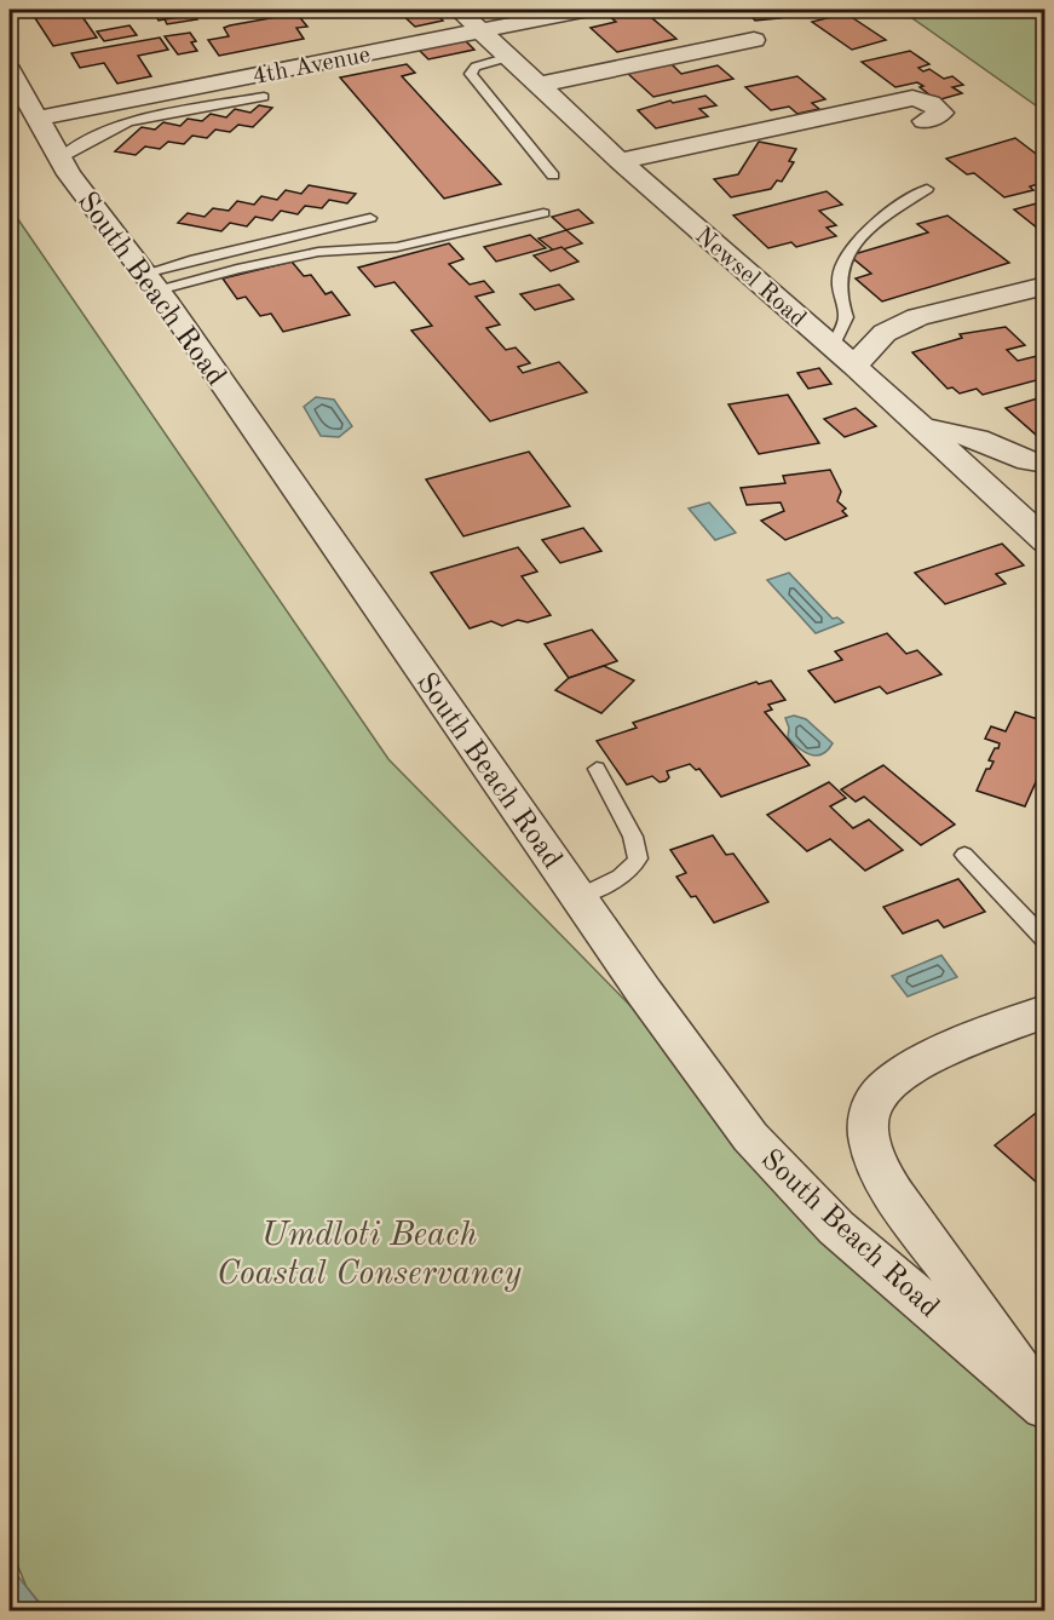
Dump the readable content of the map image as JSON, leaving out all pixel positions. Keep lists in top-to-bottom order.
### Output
{
  "streets": {
    "street": ["4th Avenue", "Newsel Road", "South Beach Road"]
  },
  "crossings": [
    ["4th Avenue", "Newsel Road"],
    ["4th Avenue", "South Beach Road"]
  ],
  "parks": ["Umdloti Beach Coastal Conservancy"]
}
